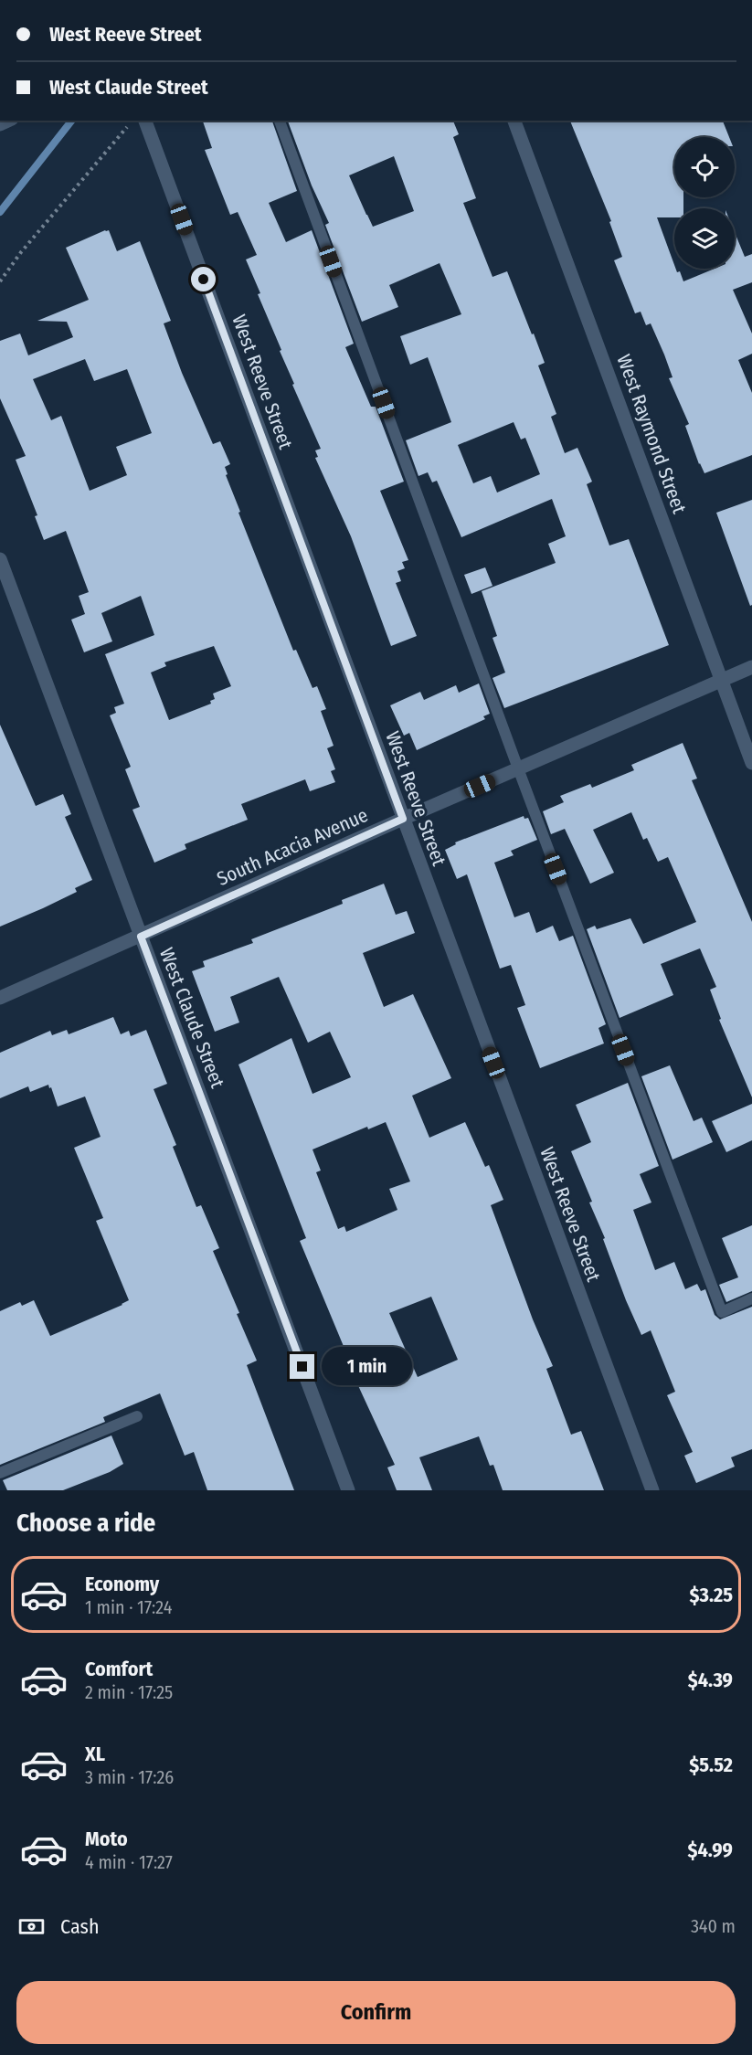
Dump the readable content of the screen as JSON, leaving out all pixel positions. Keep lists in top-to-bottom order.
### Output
{
  "streets": {
    "street": [
      "West Reeve Street",
      "West Raymond Street",
      "South Acacia Avenue",
      "West Claude Street"
    ]
  },
  "crossings": [
    ["West Reeve Street", "South Acacia Avenue"],
    ["West Raymond Street", "South Acacia Avenue"],
    ["South Acacia Avenue", "West Claude Street"]
  ],
  "page": {
    "banner": ["West Reeve Street", "West Claude Street"],
    "bubble": "1 min",
    "heading": "Choose a ride",
    "list": [
      {
        "name": "Economy",
        "note": "1 min · 17:24",
        "value": "$3.25"
      },
      {
        "name": "Comfort",
        "note": "2 min · 17:25",
        "value": "$4.39"
      },
      {
        "name": "XL",
        "note": "3 min · 17:26",
        "value": "$5.52"
      },
      {
        "name": "Moto",
        "note": "4 min · 17:27",
        "value": "$4.99"
      }
    ],
    "pay": ["Cash", "340 m"],
    "buttons": "Confirm"
  }
}
